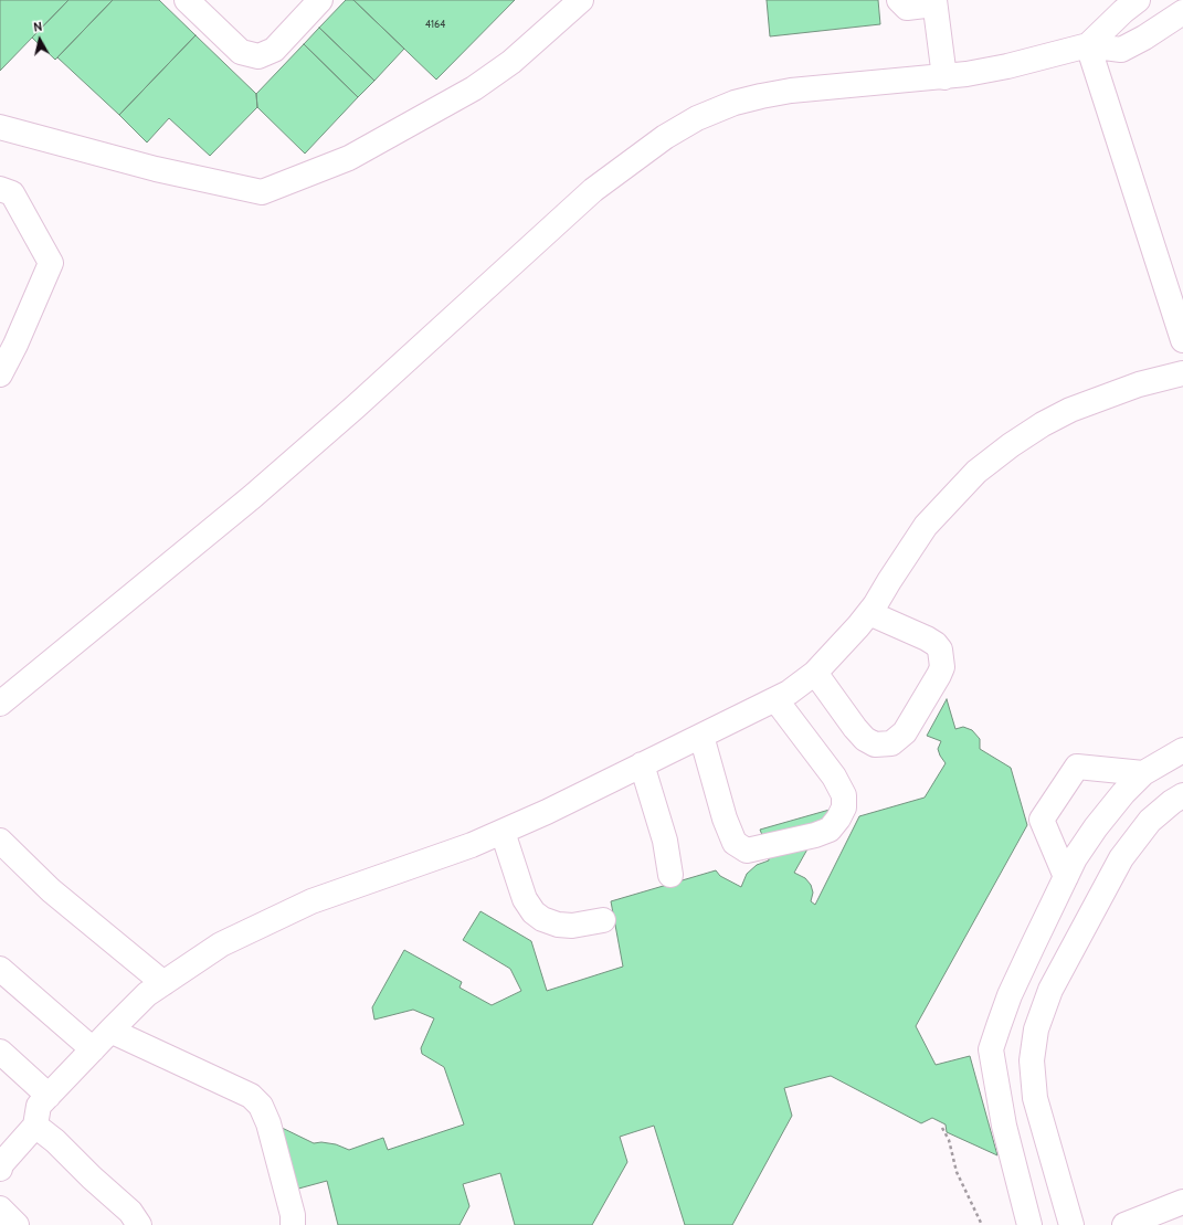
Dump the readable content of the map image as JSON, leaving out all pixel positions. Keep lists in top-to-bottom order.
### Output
{
  "house_numbers": ["4164"],
  "north": "top"
}
